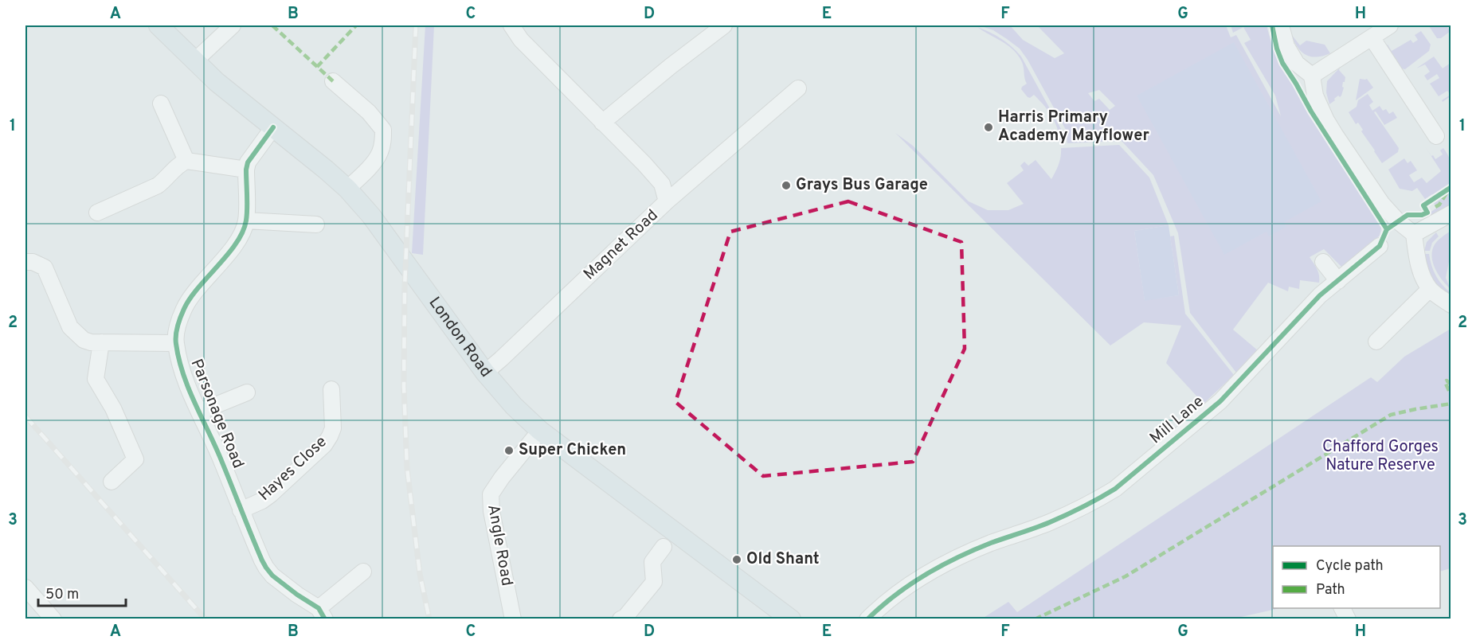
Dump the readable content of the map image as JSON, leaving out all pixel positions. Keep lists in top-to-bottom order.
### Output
{
  "streets": {
    "main road": ["London Road"],
    "street": [
      "Magnet Road",
      "Parsonage Road",
      "Mill Lane",
      "Hayes Close",
      "Angle Road"
    ]
  },
  "crossings": [
    ["Magnet Road", "London Road"],
    ["London Road", "Parsonage Road"],
    ["London Road", "Angle Road"],
    ["Parsonage Road", "Hayes Close"]
  ],
  "parks": ["Chafford Gorges Nature Reserve"],
  "places": [
    "Harris Primary Academy Mayflower",
    "Grays Bus Garage",
    "Super Chicken",
    "Old Shant"
  ],
  "legend": ["Cycle path", "Path"],
  "scale_bar": "50 m",
  "grid": {
    "columns": [
      "A",
      "B",
      "C",
      "D",
      "E",
      "F",
      "G",
      "H"
    ],
    "rows": ["1", "2", "3"]
  }
}
